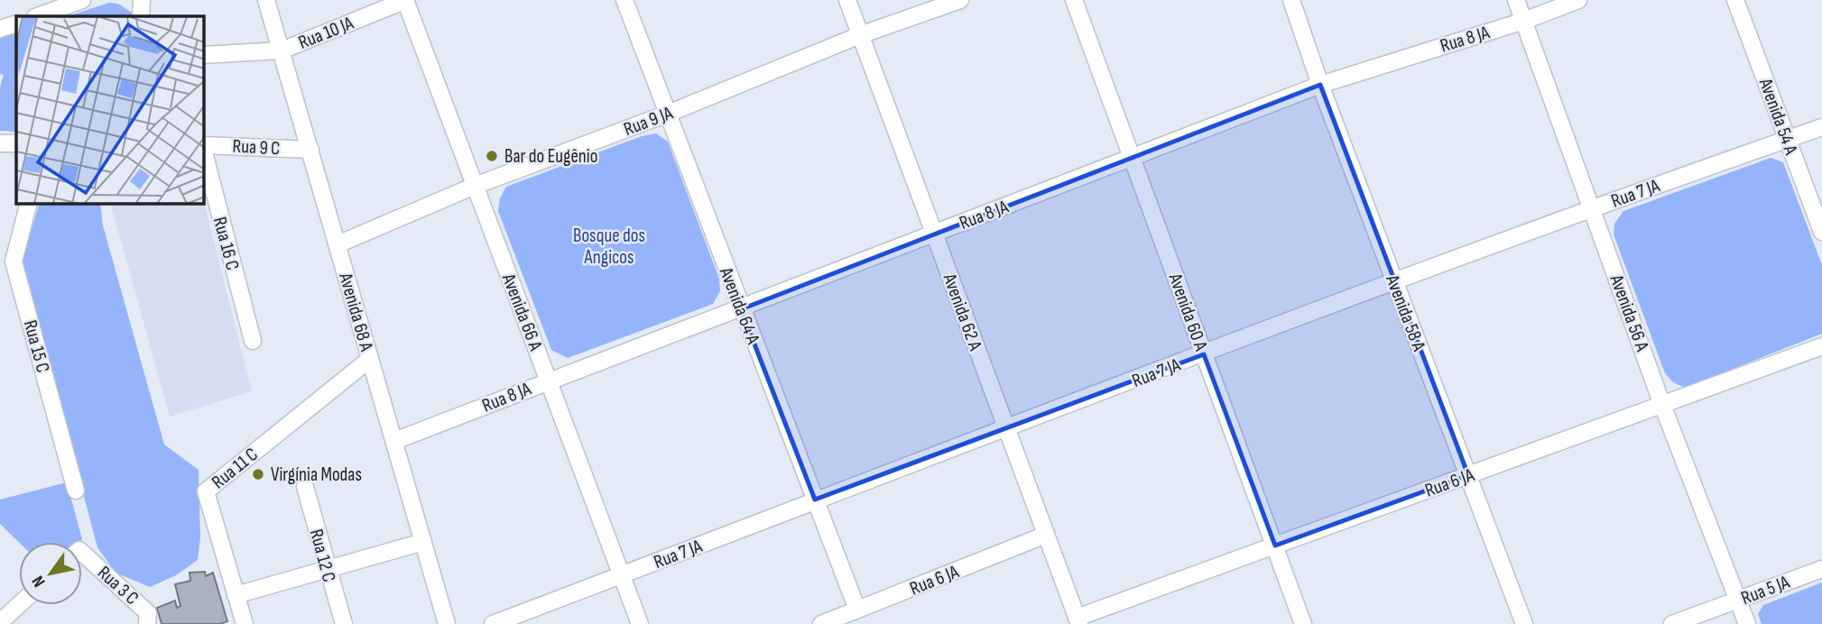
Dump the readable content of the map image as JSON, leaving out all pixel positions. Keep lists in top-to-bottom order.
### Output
{
  "streets": {
    "street": [
      "Rua 10 JA",
      "Rua 8 JA",
      "Avenida 54 A",
      "Rua 9 JA",
      "Rua 9 C",
      "Rua 7 JA",
      "Rua 16 C",
      "Avenida 64 A",
      "Avenida 68 A",
      "Avenida 66 A",
      "Avenida 62 A",
      "Avenida 60 A",
      "Avenida 58 A",
      "Avenida 56 A",
      "Rua 15 C",
      "Rua 11 C",
      "Rua 6 JA",
      "Rua 12 C",
      "Rua 3 C",
      "Rua 5 JA"
    ]
  },
  "crossings": [
    ["Rua 10 JA", "Avenida 68 A"],
    ["Rua 10 JA", "Avenida 66 A"],
    ["Rua 8 JA", "Avenida 64 A"],
    ["Rua 8 JA", "Avenida 68 A"],
    ["Rua 8 JA", "Avenida 66 A"],
    ["Rua 8 JA", "Avenida 62 A"],
    ["Rua 8 JA", "Avenida 60 A"],
    ["Rua 8 JA", "Avenida 58 A"],
    ["Rua 8 JA", "Avenida 56 A"],
    ["Avenida 54 A", "Rua 7 JA"],
    ["Rua 9 JA", "Avenida 64 A"],
    ["Rua 9 JA", "Avenida 68 A"],
    ["Rua 9 JA", "Avenida 66 A"],
    ["Rua 9 JA", "Avenida 62 A"],
    ["Rua 9 C", "Avenida 68 A"],
    ["Rua 7 JA", "Avenida 64 A"],
    ["Rua 7 JA", "Avenida 66 A"],
    ["Rua 7 JA", "Avenida 62 A"],
    ["Rua 7 JA", "Avenida 60 A"],
    ["Rua 7 JA", "Avenida 58 A"],
    ["Rua 7 JA", "Avenida 56 A"],
    ["Avenida 64 A", "Rua 6 JA"],
    ["Avenida 68 A", "Rua 11 C"],
    ["Avenida 62 A", "Rua 6 JA"],
    ["Avenida 60 A", "Rua 6 JA"],
    ["Avenida 58 A", "Rua 6 JA"],
    ["Avenida 56 A", "Rua 6 JA"],
    ["Avenida 56 A", "Rua 5 JA"]
  ],
  "parks": ["Bosque dos Angicos"],
  "places": ["Bar do Eugênio", "Virgínia Modas"],
  "north": "bottom left"
}
